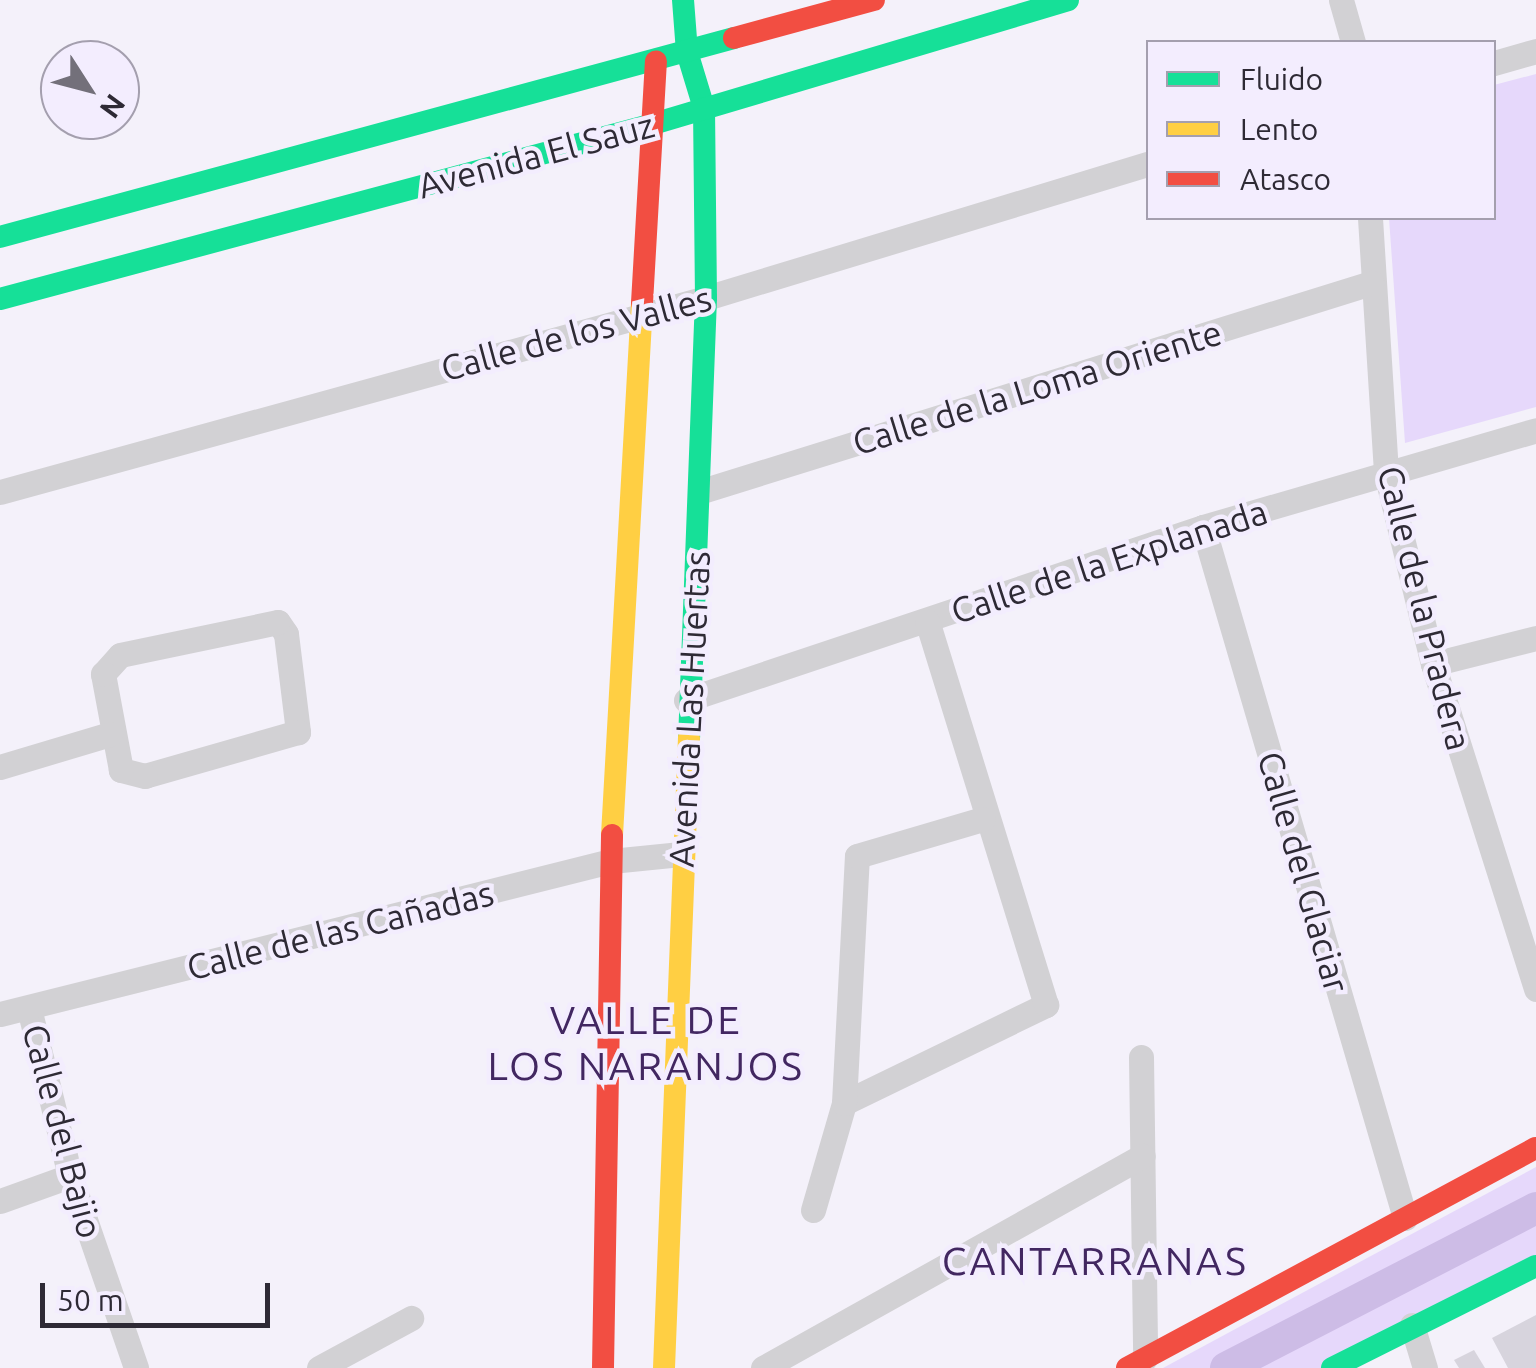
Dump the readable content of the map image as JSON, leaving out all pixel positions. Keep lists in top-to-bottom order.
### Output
{
  "streets": {
    "street": [
      "Avenida El Sauz",
      "Calle de los Valles",
      "Calle de la Loma Oriente",
      "Calle de la Explanada",
      "Calle de la Pradera",
      "Avenida Las Huertas",
      "Calle del Glaciar",
      "Calle de las Cañadas",
      "Calle del Bajio"
    ]
  },
  "crossings": [
    ["Avenida El Sauz", "Avenida Las Huertas"],
    ["Calle de los Valles", "Avenida Las Huertas"],
    ["Calle de la Loma Oriente", "Calle de la Pradera"],
    ["Calle de la Loma Oriente", "Avenida Las Huertas"],
    ["Calle de la Explanada", "Calle de la Pradera"],
    ["Calle de la Explanada", "Avenida Las Huertas"],
    ["Calle de la Explanada", "Calle del Glaciar"],
    ["Avenida Las Huertas", "Calle de las Cañadas"],
    ["Calle de las Cañadas", "Calle del Bajio"]
  ],
  "districts": ["VALLE DE LOS NARANJOS", "CANTARRANAS"],
  "legend": ["Fluido", "Lento", "Atasco"],
  "scale_bar": "50 m",
  "north": "bottom right"
}
